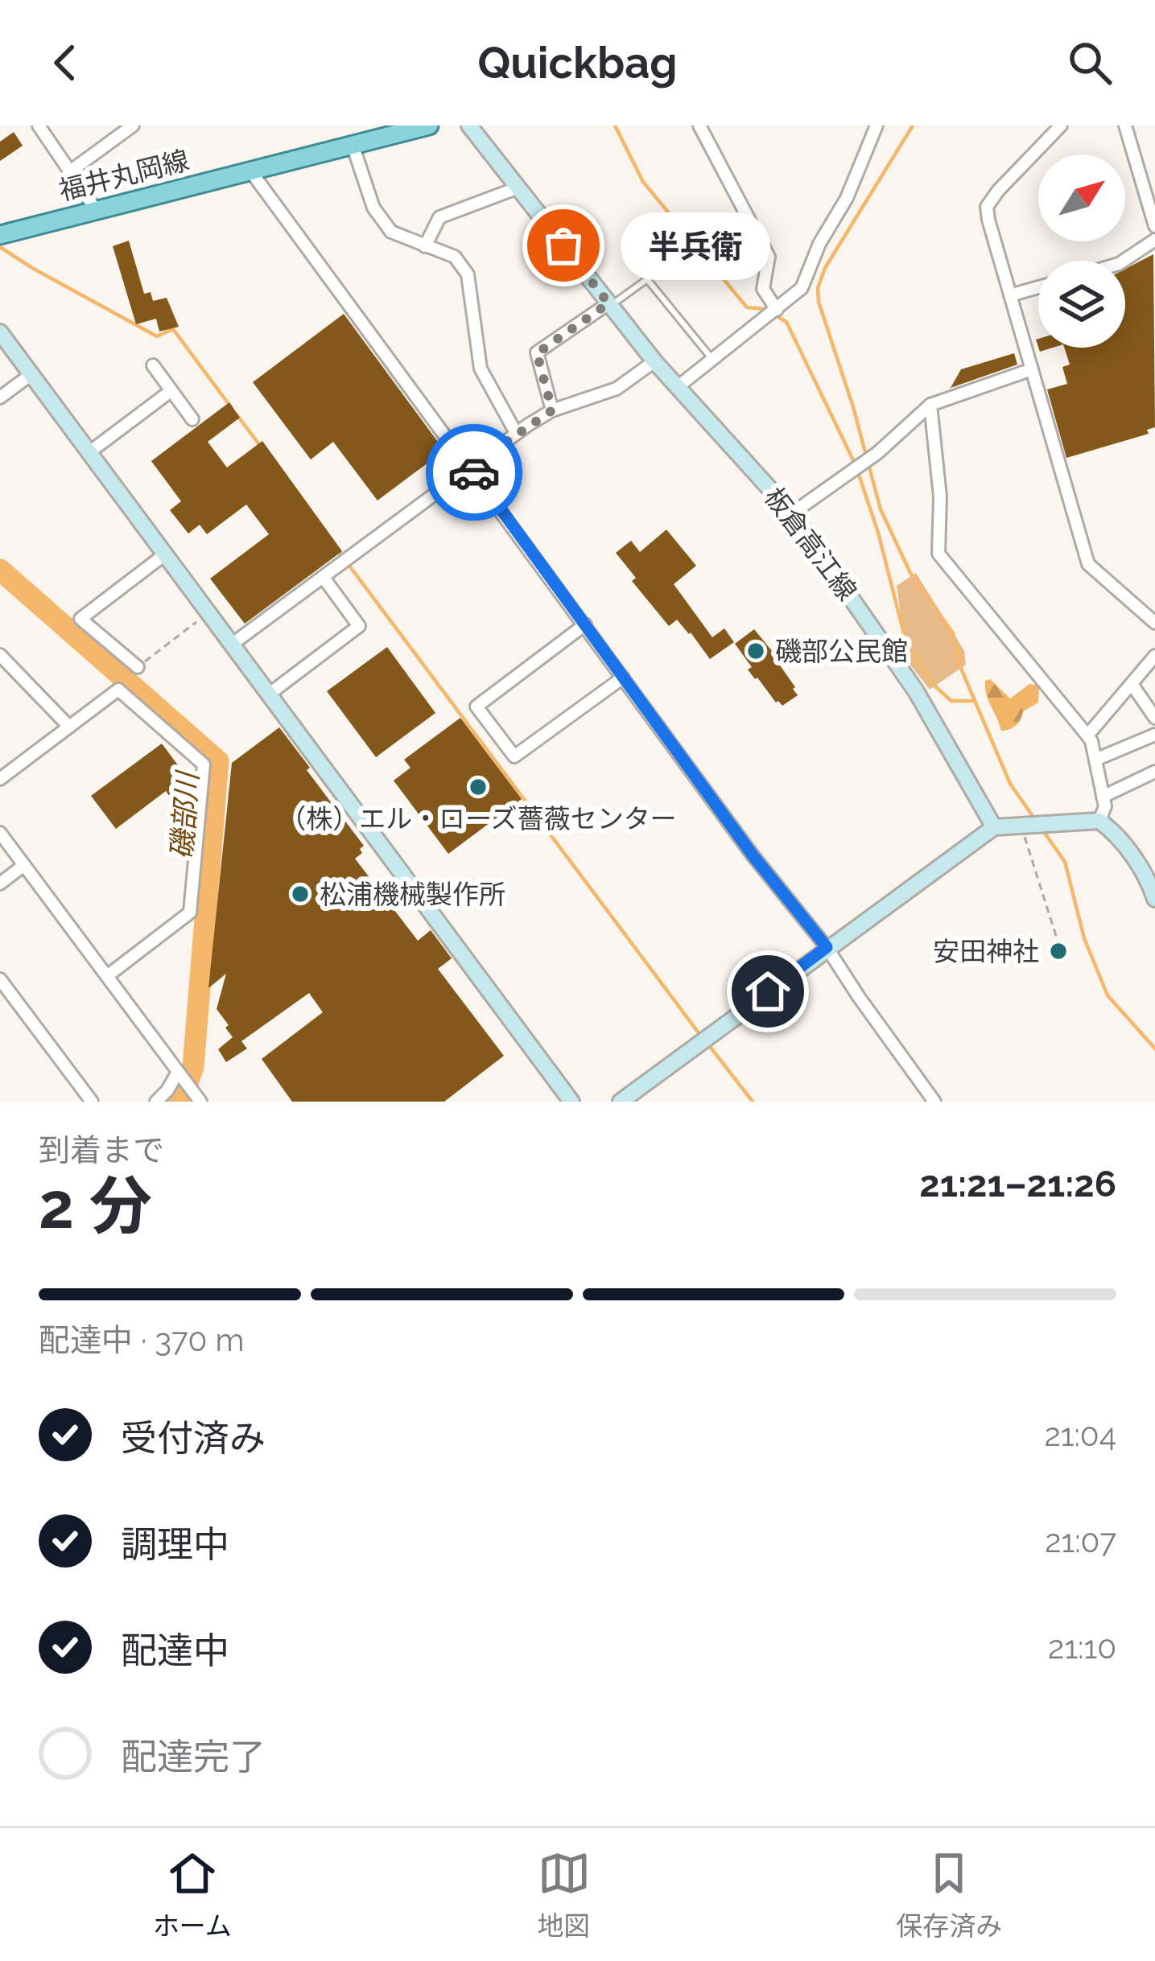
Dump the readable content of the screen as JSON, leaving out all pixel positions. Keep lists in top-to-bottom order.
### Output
{
  "streets": {
    "main road": ["福井丸岡線"],
    "street": ["板倉高江線"]
  },
  "water": ["磯部川"],
  "places": [
    "半兵衛",
    "磯部公民館",
    "（株）エル・ローズ薔薇センター",
    "松浦機械製作所",
    "安田神社"
  ],
  "north": "top right",
  "page": {
    "header": "Quickbag",
    "bubble": "半兵衛",
    "heading": ["2 分", "到着まで", "21:21–21:26"],
    "bar": "配達中 · 370 m",
    "list": [
      ["受付済み", "21:04"],
      ["調理中", "21:07"],
      ["配達中", "21:10"],
      "配達完了"
    ],
    "tabs": ["ホーム", "地図", "保存済み"]
  }
}
